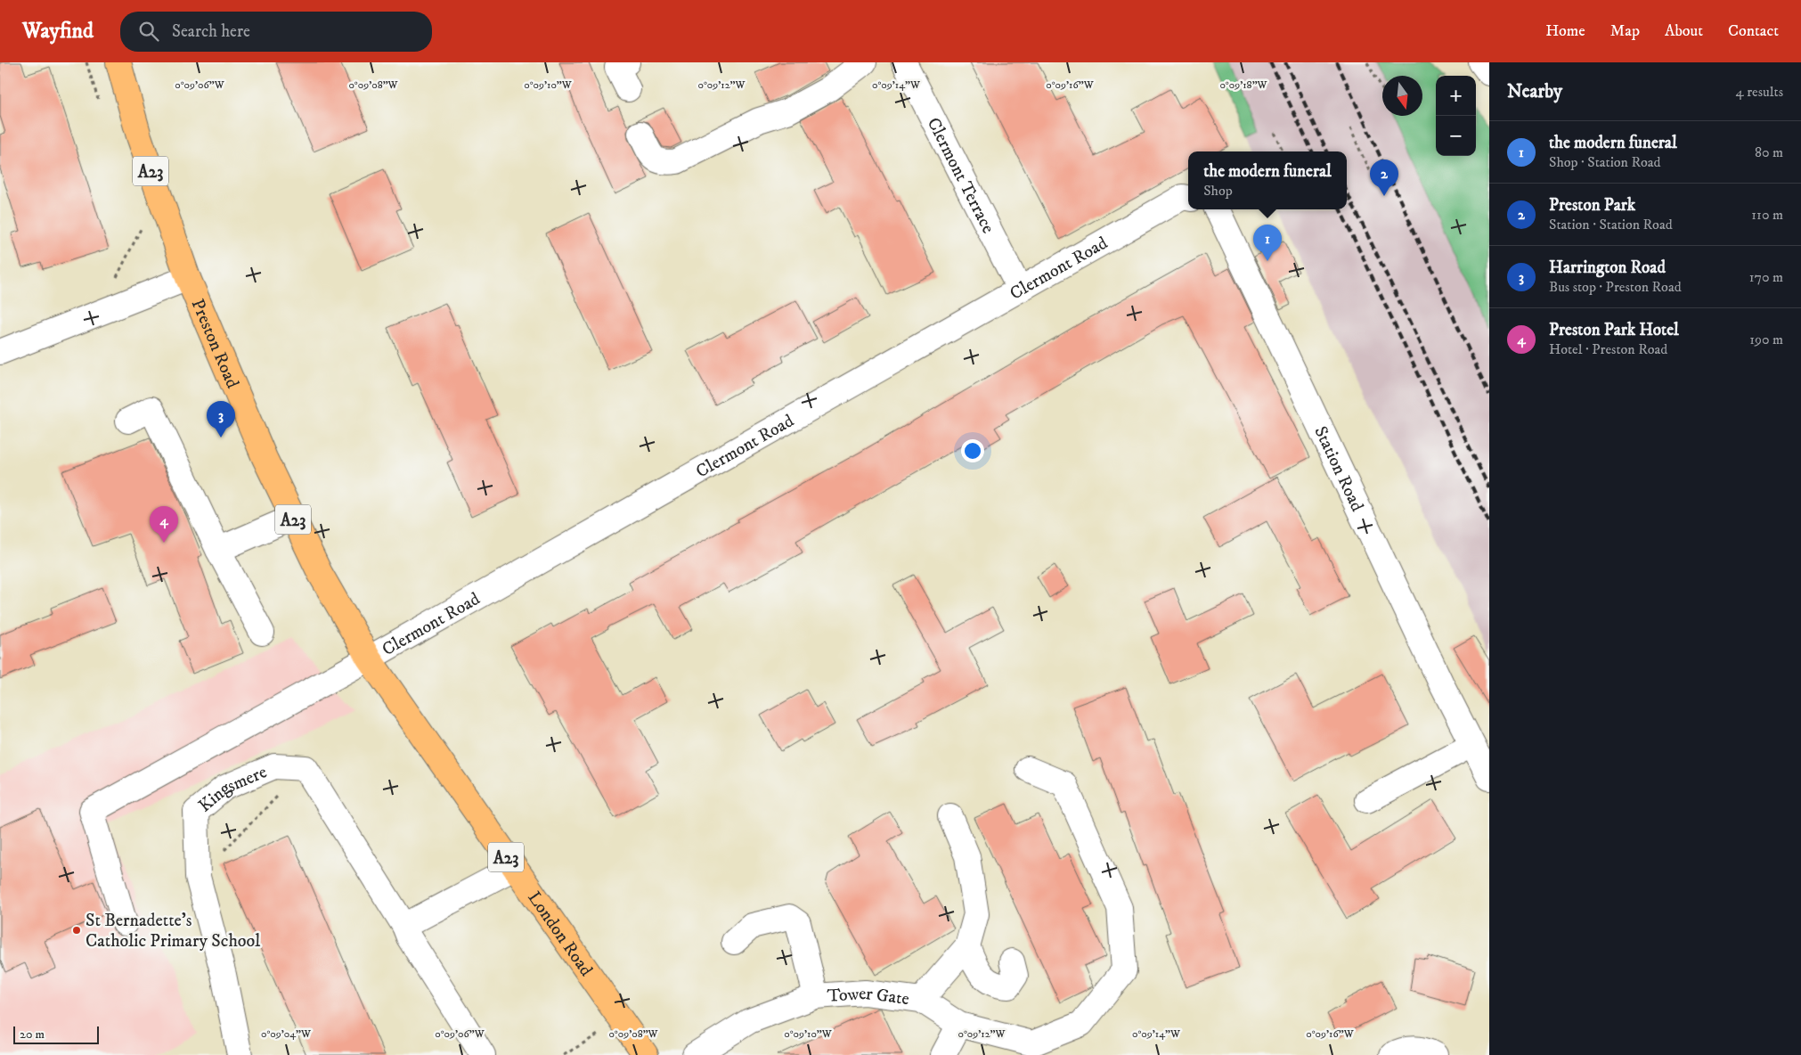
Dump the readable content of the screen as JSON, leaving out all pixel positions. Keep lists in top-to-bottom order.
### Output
{
  "streets": {
    "highway": ["A23", "Preston Road", "London Road"],
    "street": [
      "Clermont Terrace",
      "Clermont Road",
      "Station Road",
      "Kingsmere",
      "Tower Gate"
    ]
  },
  "crossings": [
    ["Clermont Terrace", "Clermont Road"],
    ["Clermont Road", "Preston Road"],
    ["Clermont Road", "London Road"],
    ["Preston Road", "London Road"]
  ],
  "places": ["St Bernadette's Catholic Primary School"],
  "scale_bar": "20 m",
  "north": "bottom",
  "page": {
    "header": "Wayfind",
    "search": "Search here",
    "nav": [
      "Home",
      "Map",
      "About",
      "Contact"
    ],
    "heading": ["Nearby", "4 results"],
    "map_buttons": ["+", "−"],
    "list": [
      {
        "mark": "1",
        "name": "the modern funeral",
        "note": "Shop · Station Road",
        "value": "80 m"
      },
      {
        "mark": "2",
        "name": "Preston Park",
        "note": "Station · Station Road",
        "value": "110 m"
      },
      {
        "mark": "3",
        "name": "Harrington Road",
        "note": "Bus stop · Preston Road",
        "value": "170 m"
      },
      {
        "mark": "4",
        "name": "Preston Park Hotel",
        "note": "Hotel · Preston Road",
        "value": "190 m"
      }
    ],
    "popup": ["the modern funeral", "Shop"],
    "pins": [
      "2",
      "1",
      "3",
      "4"
    ],
    "scale": "20 m"
  },
  "coordinates": [
    "0°09'06\"W",
    "0°09'08\"W",
    "0°09'10\"W",
    "0°09'12\"W",
    "0°09'14\"W",
    "0°09'16\"W",
    "0°09'18\"W",
    "0°09'04\"W"
  ]
}
